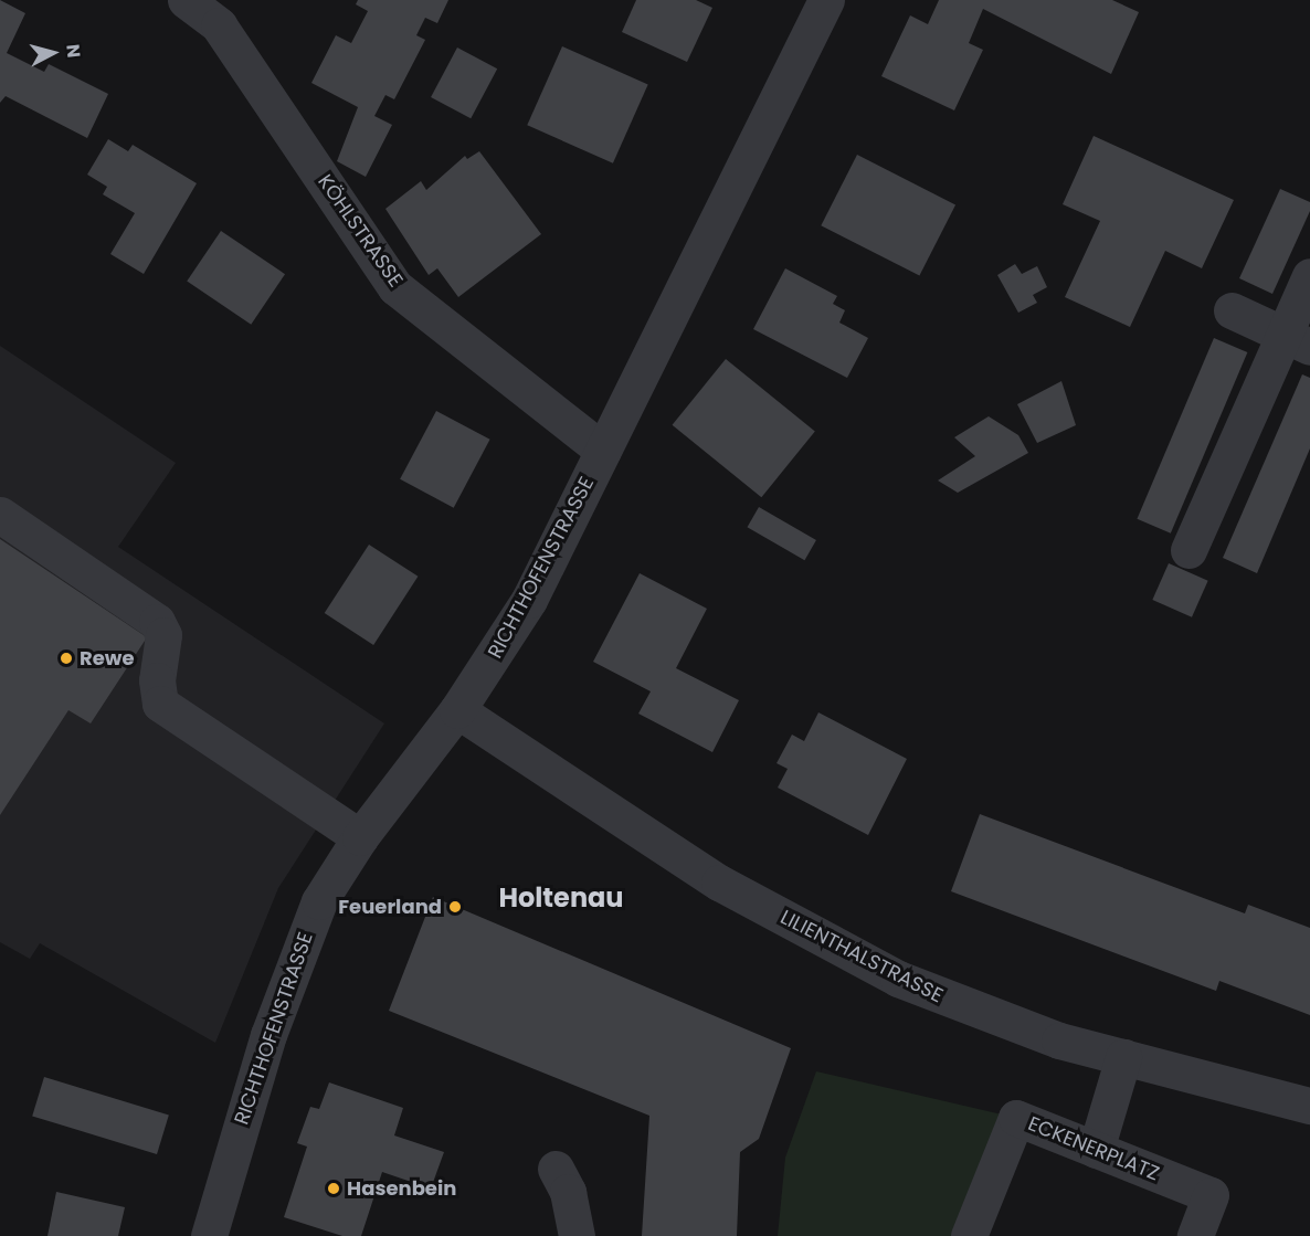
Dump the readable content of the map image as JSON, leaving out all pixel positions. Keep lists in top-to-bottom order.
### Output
{
  "streets": {
    "street": [
      "KÖHLSTRASSE",
      "RICHTHOFENSTRASSE",
      "LILIENTHALSTRASSE",
      "ECKENERPLATZ"
    ]
  },
  "crossings": [
    ["KÖHLSTRASSE", "RICHTHOFENSTRASSE"],
    ["RICHTHOFENSTRASSE", "LILIENTHALSTRASSE"]
  ],
  "districts": ["Holtenau"],
  "places": ["Rewe", "Feuerland", "Hasenbein"],
  "north": "right"
}
